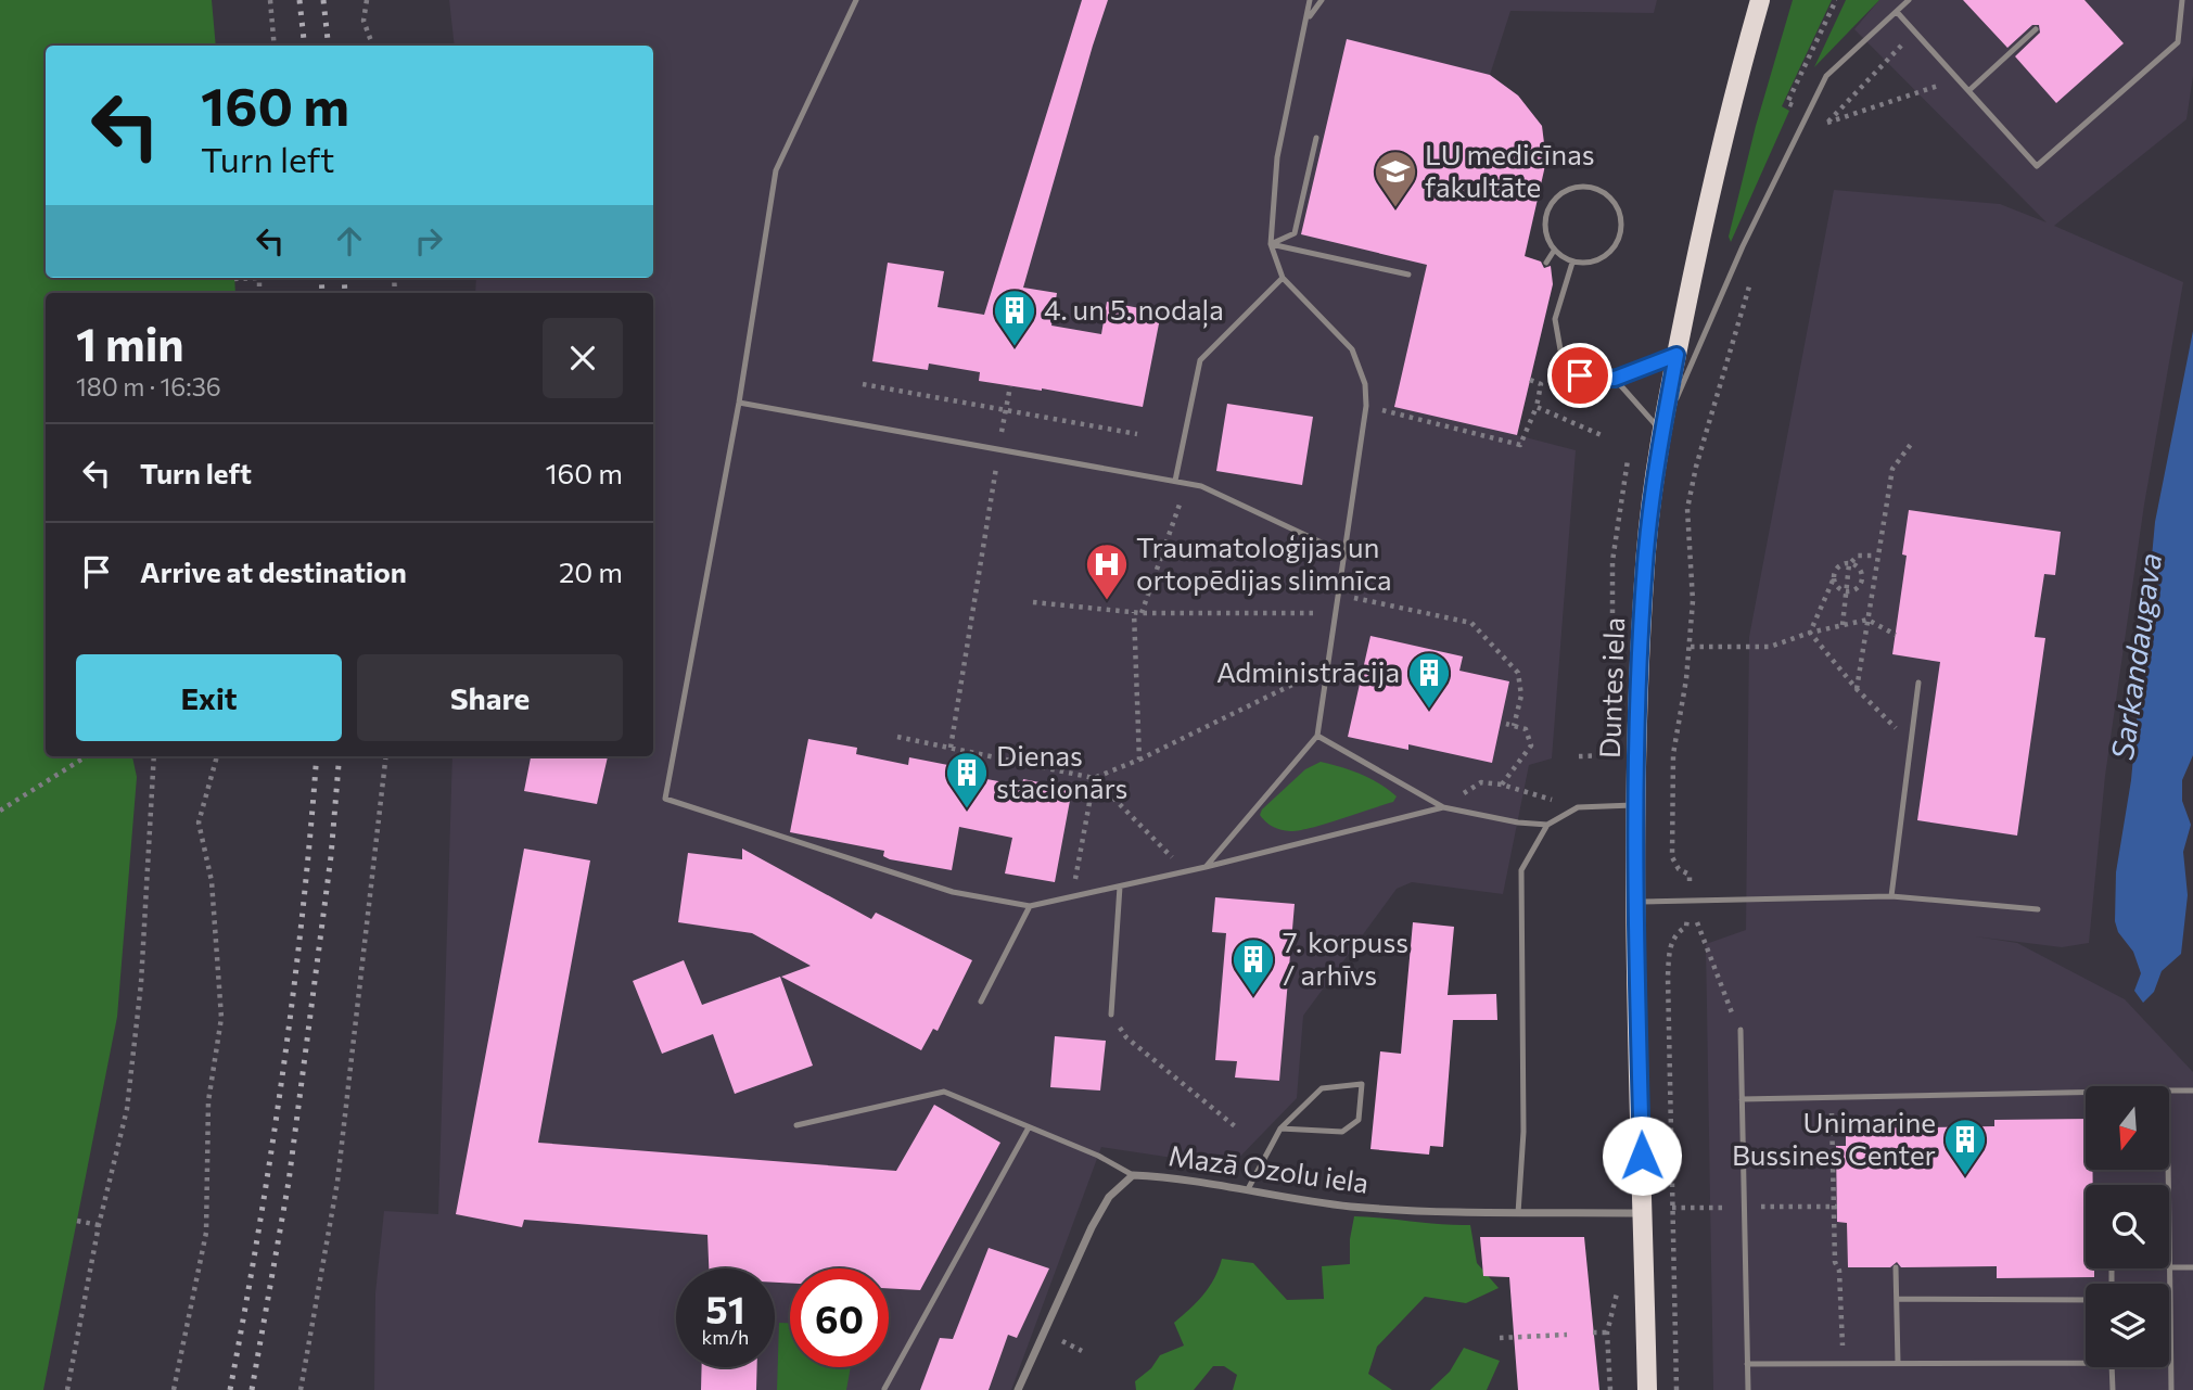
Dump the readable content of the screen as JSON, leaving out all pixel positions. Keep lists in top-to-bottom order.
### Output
{
  "streets": {
    "main road": ["Duntes iela"],
    "street": ["Mazā Ozolu iela"]
  },
  "crossings": [
    ["Duntes iela", "Mazā Ozolu iela"]
  ],
  "water": ["Sarkandaugava"],
  "places": {
    "school or university": ["LU medicīnas fakultāte"],
    "building": [
      "4. un 5. nodaļa",
      "Administrācija",
      "Dienas stacionārs",
      "7. korpuss / arhīvs",
      "Unimarine Bussines Center"
    ],
    "hospital": ["Traumatoloģijas un ortopēdijas slimnīca"]
  },
  "north": "bottom",
  "page": {
    "turn": ["160 m", "Turn left"],
    "heading": ["1 min", "180 m · 16:36"],
    "list": [
      {
        "name": "Turn left",
        "value": "160 m"
      },
      {
        "name": "Arrive at destination",
        "value": "20 m"
      }
    ],
    "buttons": ["Exit", "Share"],
    "speed": "51 km/h",
    "limit": "60"
  }
}
